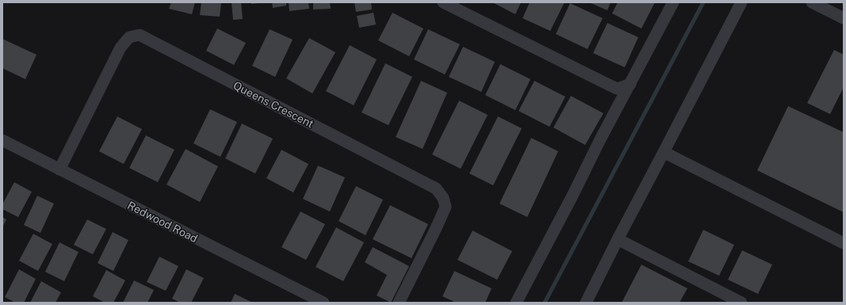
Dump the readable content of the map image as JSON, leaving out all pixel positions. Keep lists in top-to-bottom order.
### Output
{
  "streets": {
    "street": ["Queens Crescent", "Redwood Road"]
  },
  "crossings": [
    ["Queens Crescent", "Redwood Road"]
  ]
}
